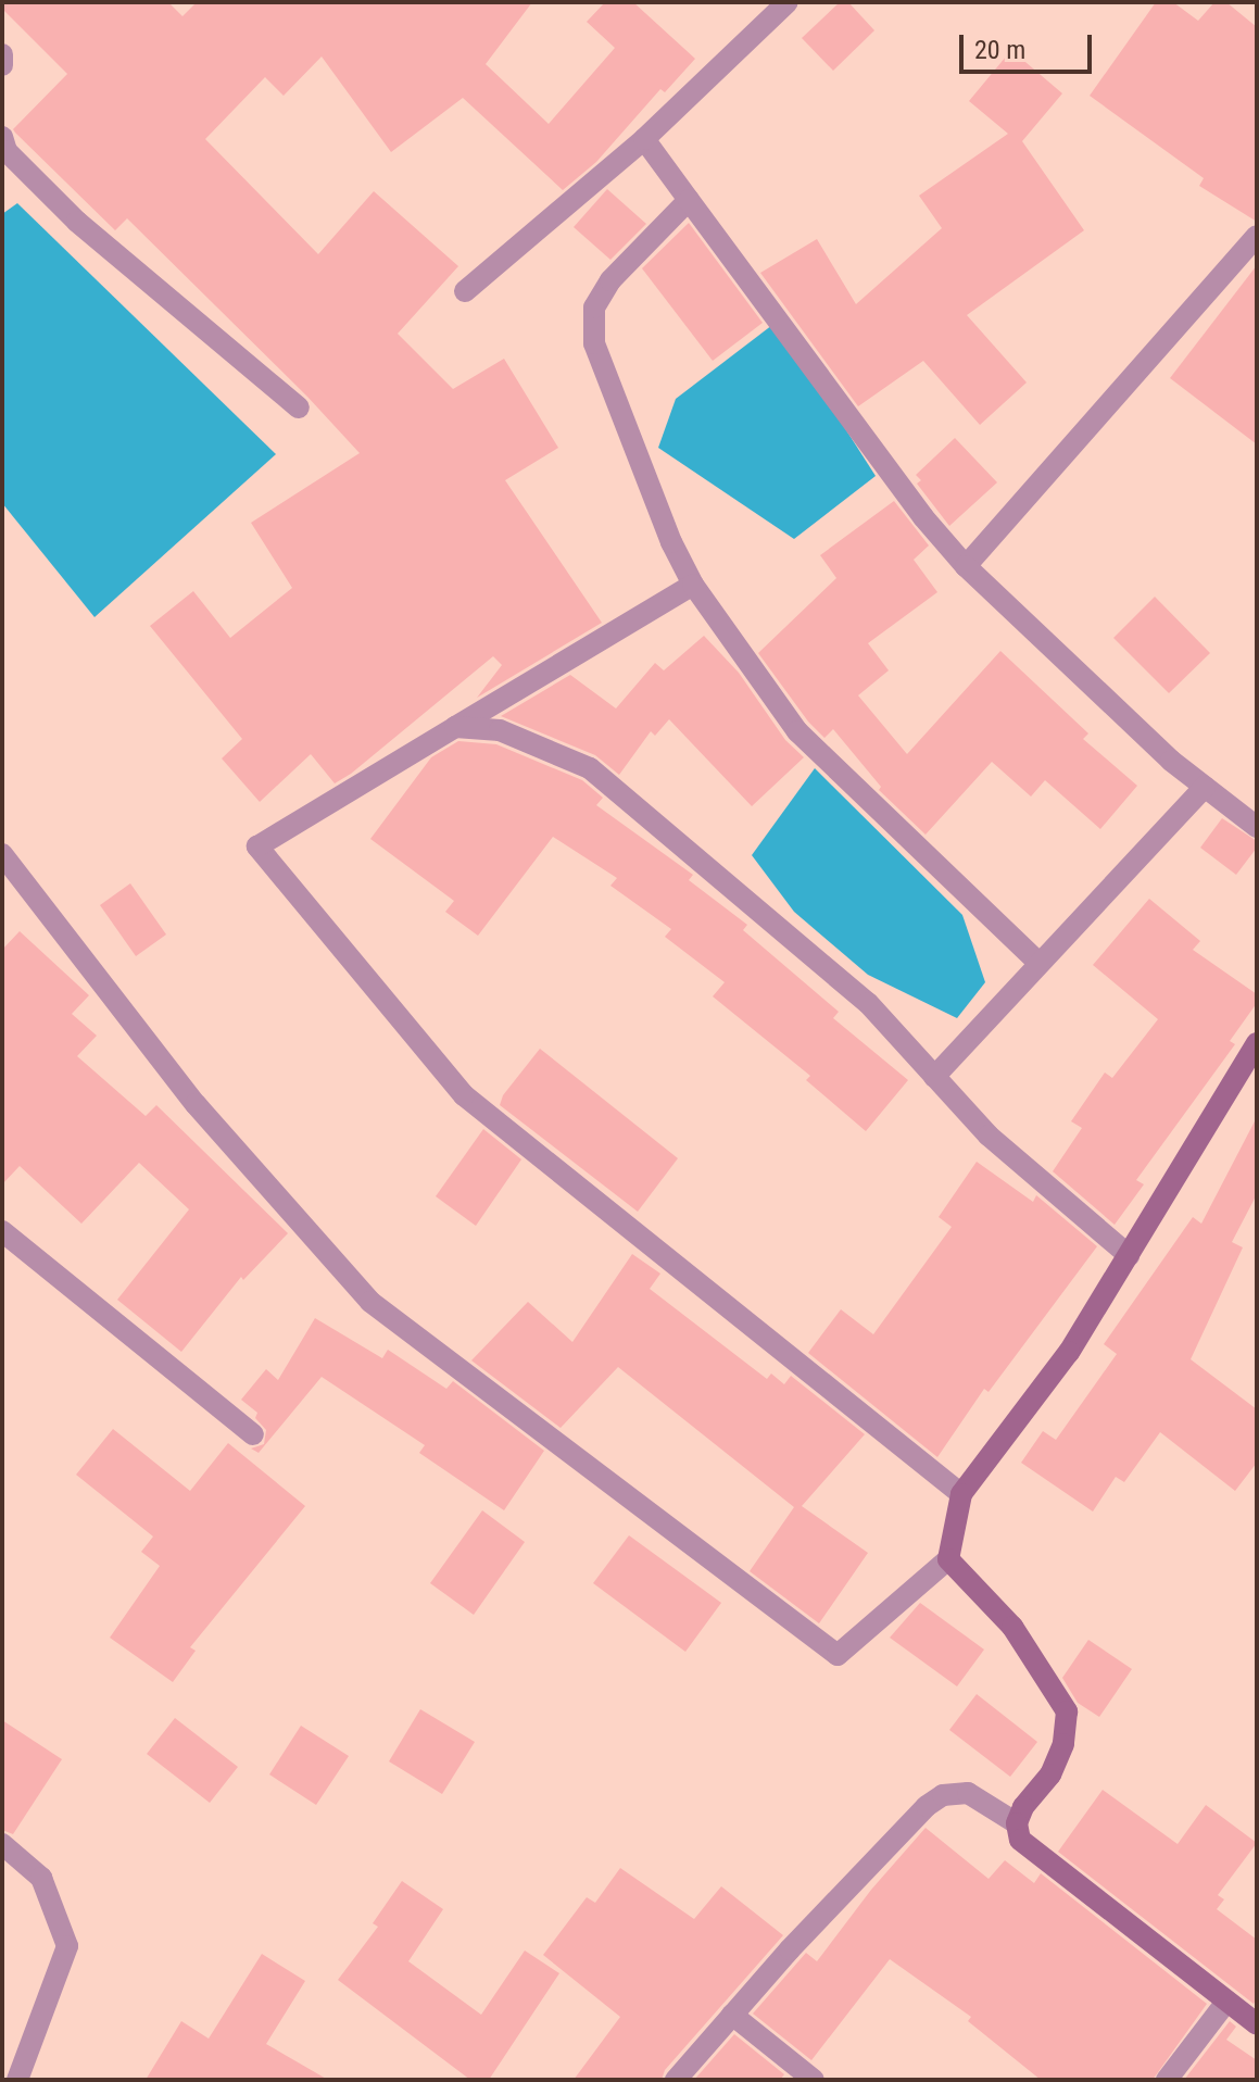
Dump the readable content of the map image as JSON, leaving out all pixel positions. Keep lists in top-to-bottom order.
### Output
{
  "scale_bar": "20 m"
}
